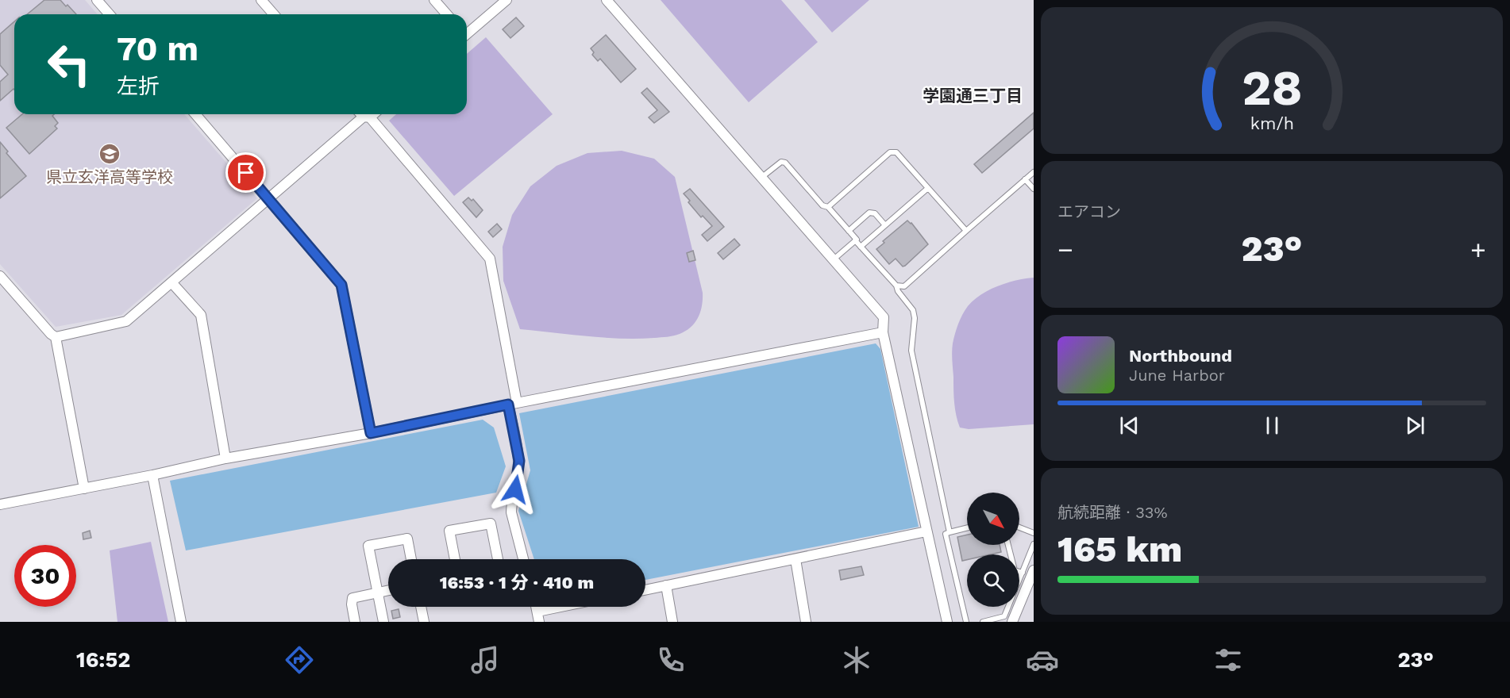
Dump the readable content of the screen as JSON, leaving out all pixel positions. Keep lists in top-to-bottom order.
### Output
{
  "districts": ["学園通三丁目"],
  "places": {
    "school or university": ["県立玄洋高等学校"]
  },
  "north": "bottom right",
  "page": {
    "turn": ["70 m", "左折"],
    "tile": [
      "エアコン",
      ["航続距離 · 33%", "165 km"]
    ],
    "heat": ["−", "23°", "+"],
    "song": ["Northbound", "June Harbor"],
    "limit": "30",
    "trip": "16:53 · 1 分 · 410 m",
    "tabs": ["16:52", "23°"],
    "gauge": ["28", "km/h"]
  }
}
